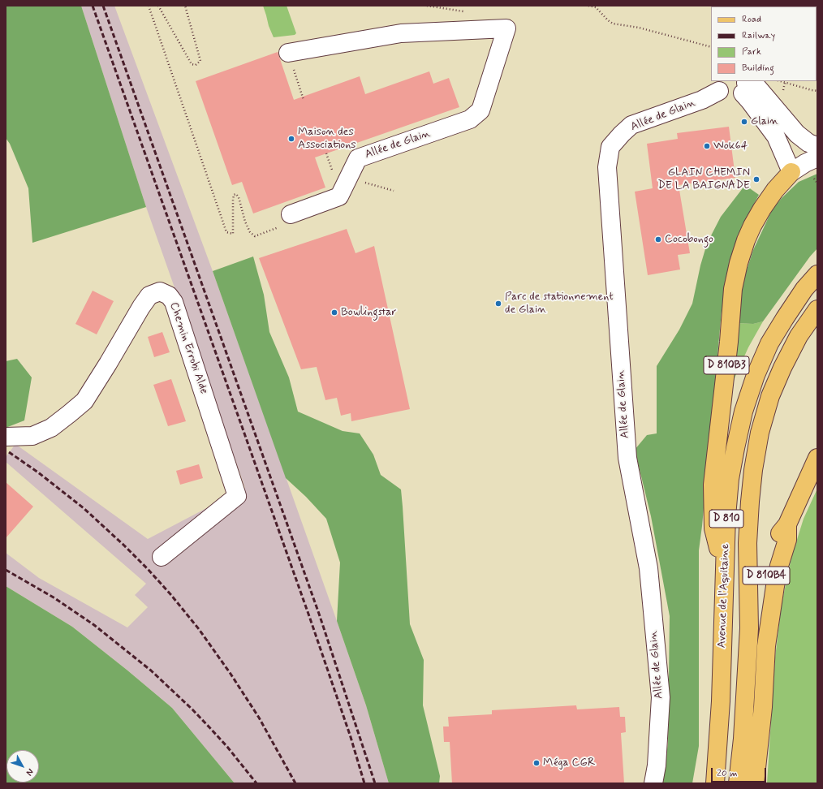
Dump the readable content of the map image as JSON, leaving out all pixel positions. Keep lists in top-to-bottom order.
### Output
{
  "streets": {
    "main road": [
      "D 810B3",
      "D 810",
      "D 810B4",
      "Avenue de l'Aquitaine"
    ],
    "street": ["Allée de Glain", "Chemin Errobi Alde"]
  },
  "crossings": [
    ["D 810B3", "Avenue de l'Aquitaine"],
    ["D 810B4", "Avenue de l'Aquitaine"]
  ],
  "places": [
    "Glain",
    "Maison des Associations",
    "Wok64",
    "GLAIN CHEMIN DE LA BAIGNADE",
    "Cocobongo",
    "Parc de stationnement de Glain",
    "Bowlingstar",
    "Méga CGR"
  ],
  "legend": [
    "Road",
    "Railway",
    "Park",
    "Building"
  ],
  "scale_bar": "20 m",
  "north": "bottom right"
}
